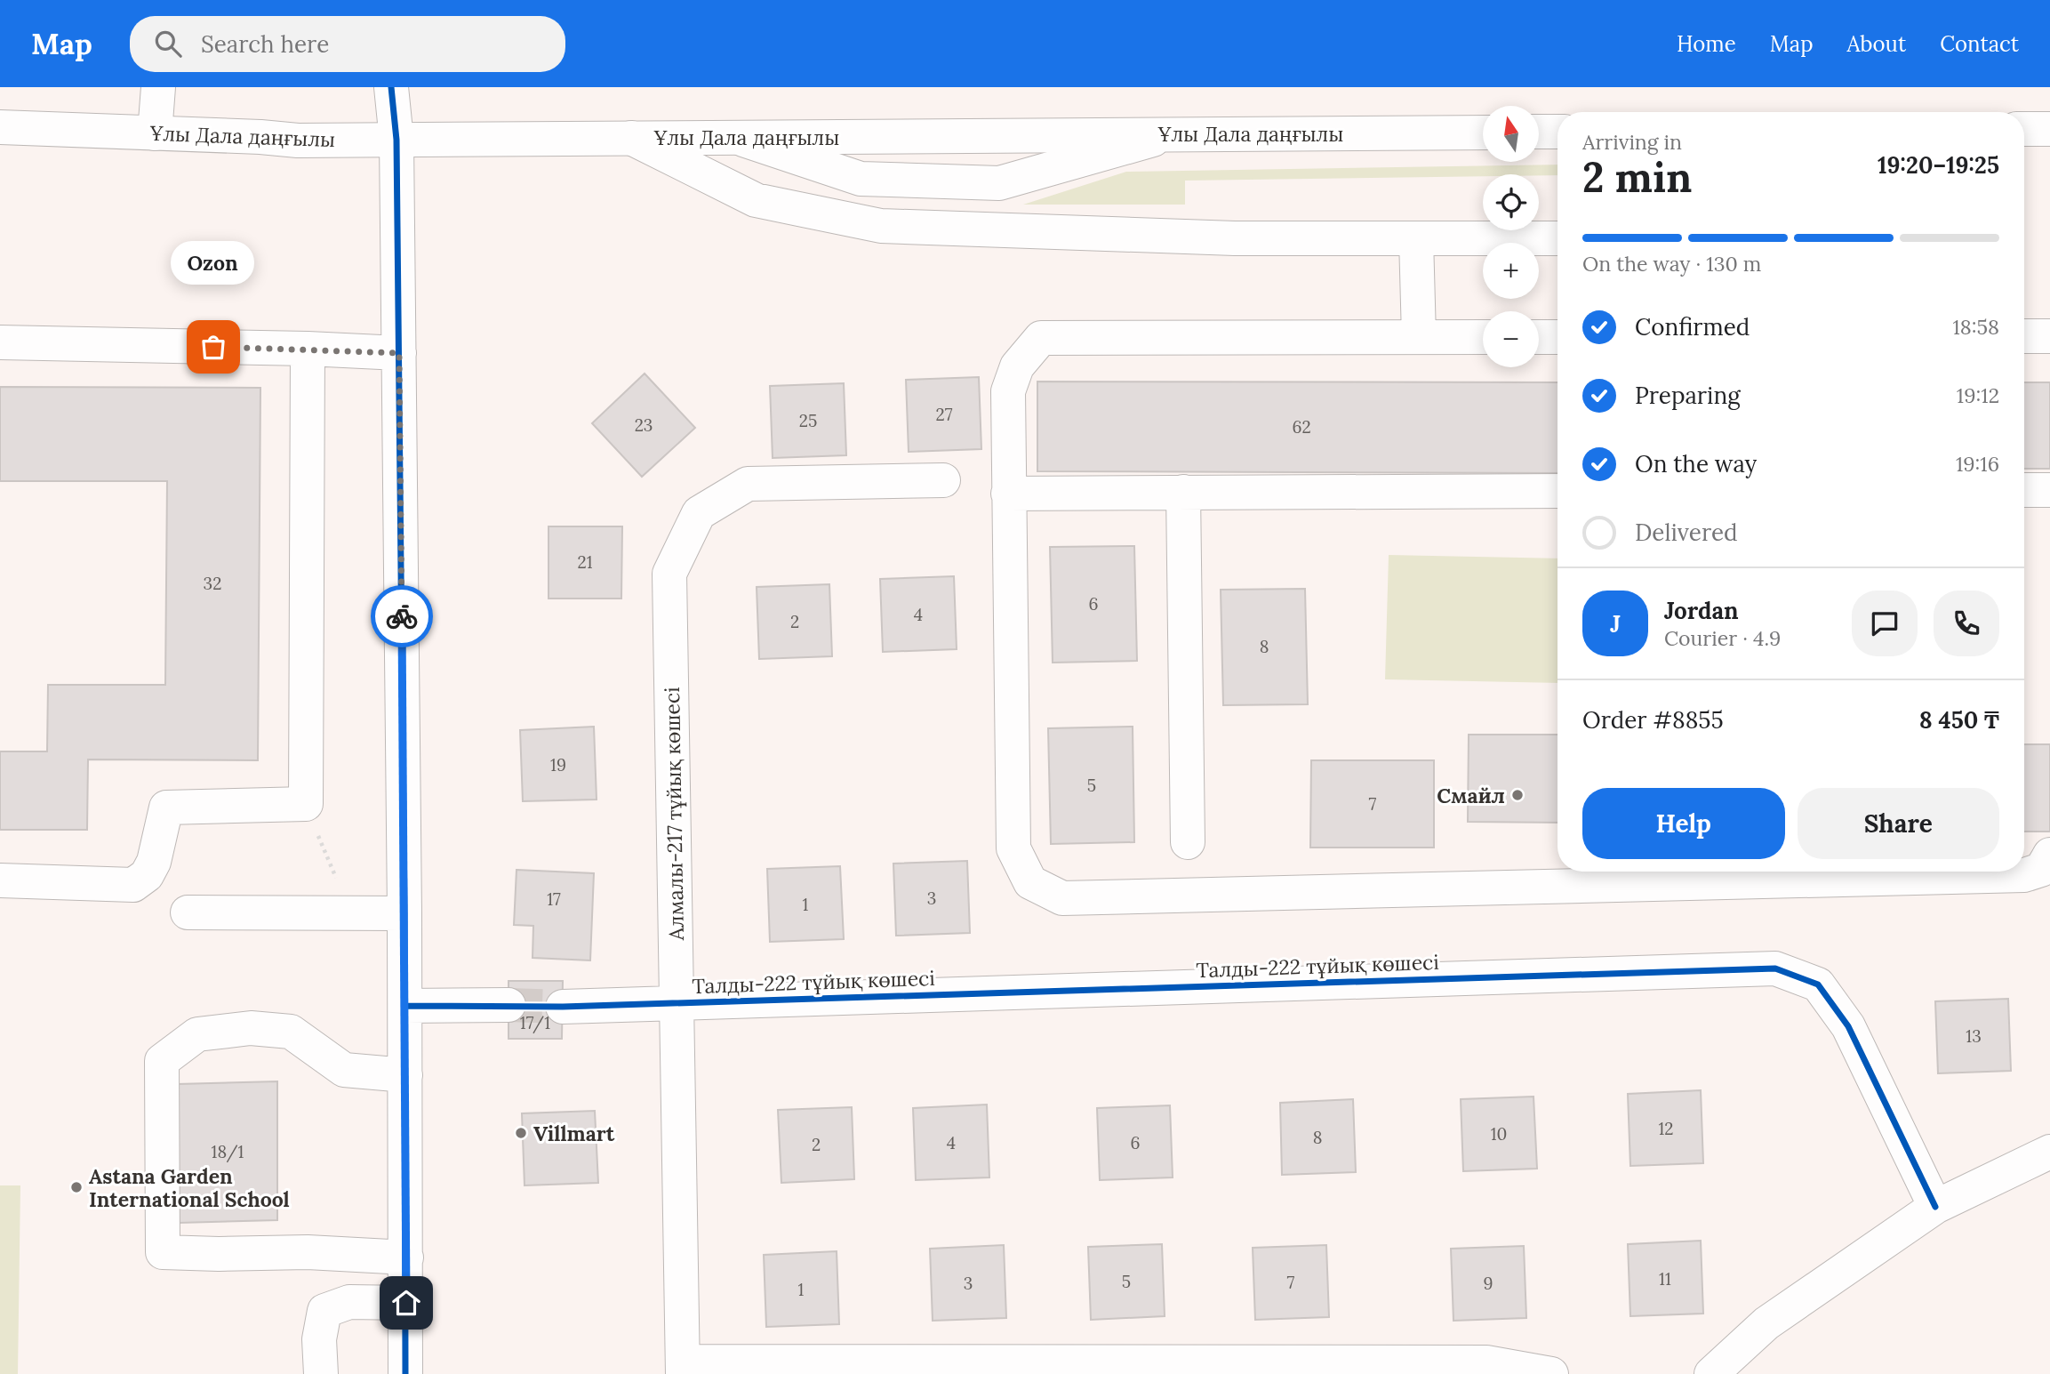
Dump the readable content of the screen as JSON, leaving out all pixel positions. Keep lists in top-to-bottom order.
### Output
{
  "streets": {
    "street": ["Ұлы Дала даңғылы", "Алмалы-217 тұйық көшесі", "Талды-222 тұйық көшесі"]
  },
  "crossings": [
    ["Алмалы-217 тұйық көшесі", "Талды-222 тұйық көшесі"]
  ],
  "places": [
    "Ozon",
    "Смайл",
    "Villmart",
    "Astana Garden International School"
  ],
  "house_numbers": [
    "27",
    "25",
    "23",
    "62",
    "21",
    "32",
    "6",
    "4",
    "2",
    "8",
    "19",
    "5",
    "7",
    "3",
    "17",
    "1",
    "17/1",
    "13",
    "12",
    "10",
    "8",
    "4",
    "6",
    "2",
    "18/1",
    "11",
    "5",
    "7",
    "3",
    "9",
    "1"
  ],
  "north": "top",
  "page": {
    "header": "Map",
    "search": "Search here",
    "nav": [
      "Home",
      "Map",
      "About",
      "Contact"
    ],
    "map_buttons": ["+", "−"],
    "heading": ["2 min", "Arriving in", "19:20–19:25"],
    "panel": [
      "Jordan",
      "Courier · 4.9",
      "Order #8855",
      "8 450 ₸"
    ],
    "bar": "On the way · 130 m",
    "bubble": "Ozon",
    "list": [
      ["Confirmed", "18:58"],
      ["Preparing", "19:12"],
      ["On the way", "19:16"],
      "Delivered"
    ],
    "round": "J",
    "buttons": ["Help", "Share"]
  }
}
